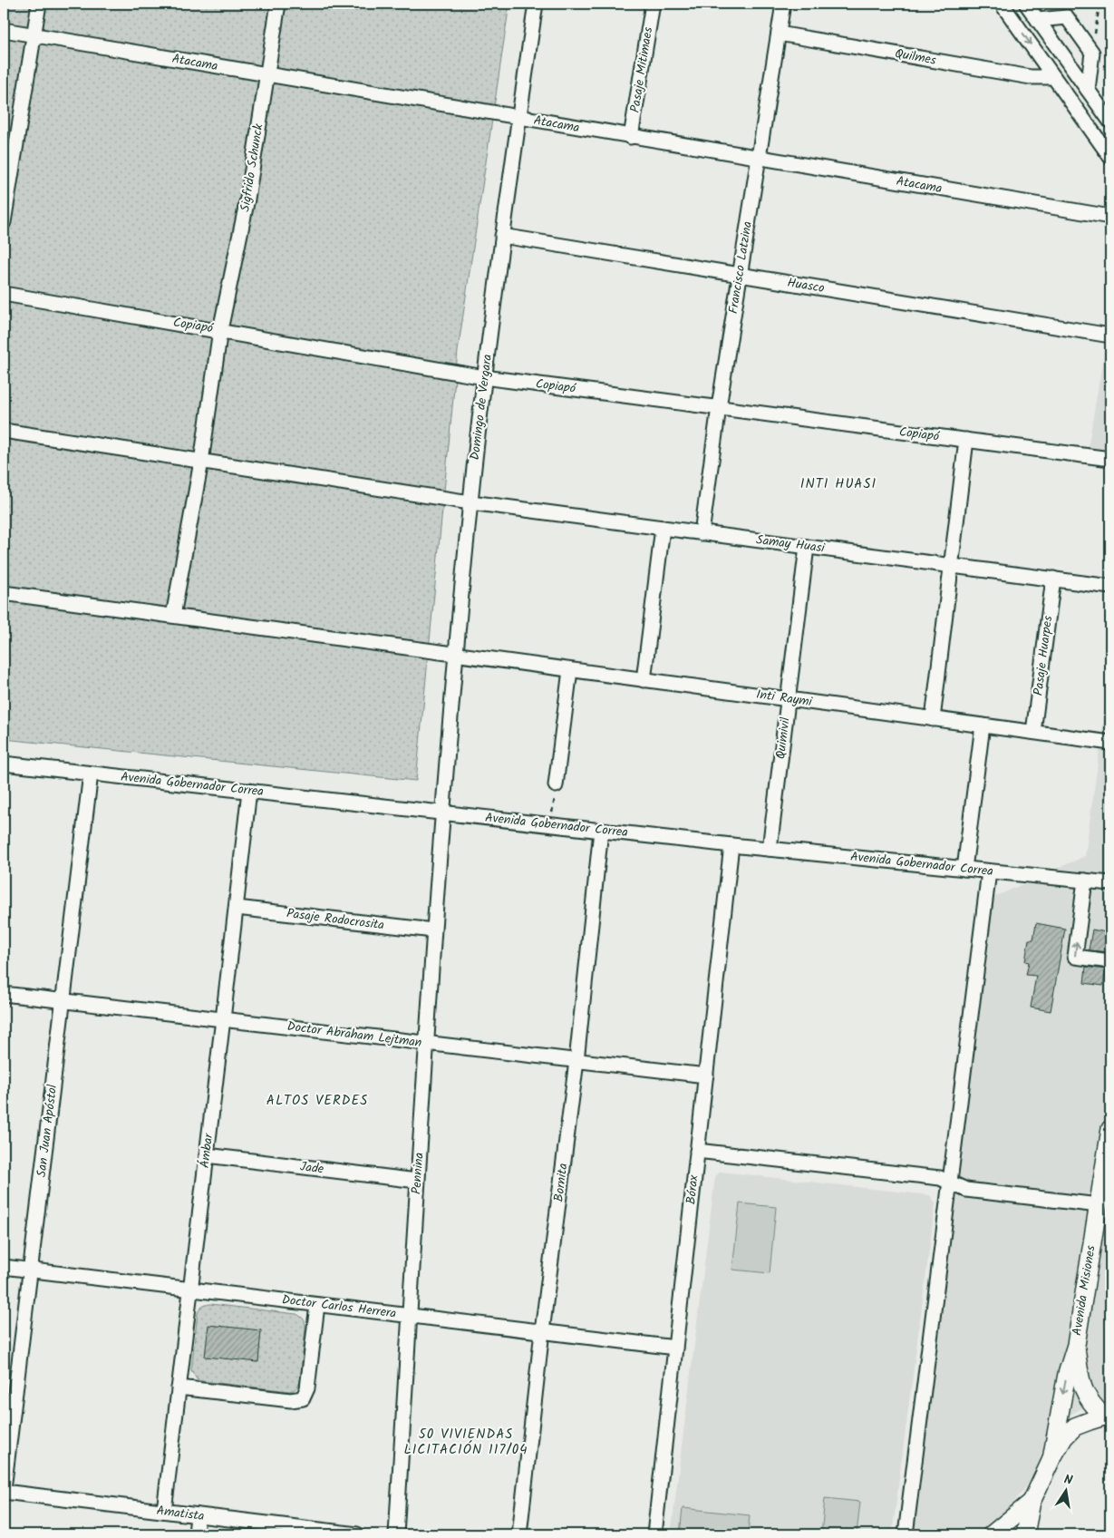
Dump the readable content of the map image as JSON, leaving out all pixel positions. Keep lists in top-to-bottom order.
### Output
{
  "streets": {
    "main road": ["Avenida Misiones"],
    "street": [
      "Quilmes",
      "Atacama",
      "Pasaje Mitimaes",
      "Sigfrido Schunck",
      "Francisco Latzina",
      "Huasco",
      "Copiapó",
      "Domingo de Vergara",
      "Samay Huasi",
      "Pasaje Huarpes",
      "Inti Raymi",
      "Quimivil",
      "Avenida Gobernador Correa",
      "Pasaje Rodocrosita",
      "Doctor Abraham Lejtman",
      "San Juan Apóstol",
      "Ámbar",
      "Jade",
      "Pennina",
      "Bornita",
      "Bórax",
      "Doctor Carlos Herrera",
      "Amatista"
    ]
  },
  "crossings": [
    ["Quilmes", "Francisco Latzina"],
    ["Atacama", "Pasaje Mitimaes"],
    ["Atacama", "Sigfrido Schunck"],
    ["Atacama", "Francisco Latzina"],
    ["Atacama", "Domingo de Vergara"],
    ["Sigfrido Schunck", "Copiapó"],
    ["Sigfrido Schunck", "Samay Huasi"],
    ["Sigfrido Schunck", "Inti Raymi"],
    ["Francisco Latzina", "Huasco"],
    ["Francisco Latzina", "Copiapó"],
    ["Francisco Latzina", "Samay Huasi"],
    ["Huasco", "Domingo de Vergara"],
    ["Copiapó", "Domingo de Vergara"],
    ["Domingo de Vergara", "Samay Huasi"],
    ["Domingo de Vergara", "Inti Raymi"],
    ["Domingo de Vergara", "Avenida Gobernador Correa"],
    ["Domingo de Vergara", "Pennina"],
    ["Samay Huasi", "Pasaje Huarpes"],
    ["Samay Huasi", "Quimivil"],
    ["Pasaje Huarpes", "Inti Raymi"],
    ["Inti Raymi", "Quimivil"],
    ["Quimivil", "Avenida Gobernador Correa"],
    ["Avenida Gobernador Correa", "San Juan Apóstol"],
    ["Avenida Gobernador Correa", "Ámbar"],
    ["Avenida Gobernador Correa", "Pennina"],
    ["Avenida Gobernador Correa", "Bornita"],
    ["Avenida Gobernador Correa", "Bórax"],
    ["Pasaje Rodocrosita", "Ámbar"],
    ["Pasaje Rodocrosita", "Pennina"],
    ["Doctor Abraham Lejtman", "San Juan Apóstol"],
    ["Doctor Abraham Lejtman", "Ámbar"],
    ["Doctor Abraham Lejtman", "Pennina"],
    ["Doctor Abraham Lejtman", "Bornita"],
    ["Doctor Abraham Lejtman", "Bórax"],
    ["San Juan Apóstol", "Doctor Carlos Herrera"],
    ["San Juan Apóstol", "Amatista"],
    ["Ámbar", "Jade"],
    ["Ámbar", "Doctor Carlos Herrera"],
    ["Ámbar", "Amatista"],
    ["Jade", "Pennina"],
    ["Pennina", "Doctor Carlos Herrera"],
    ["Bornita", "Doctor Carlos Herrera"],
    ["Bórax", "Doctor Carlos Herrera"]
  ],
  "districts": ["INTI HUASI", "ALTOS VERDES", "50 VIVIENDAS LICITACIÓN 117/04"],
  "north": "top"
}
